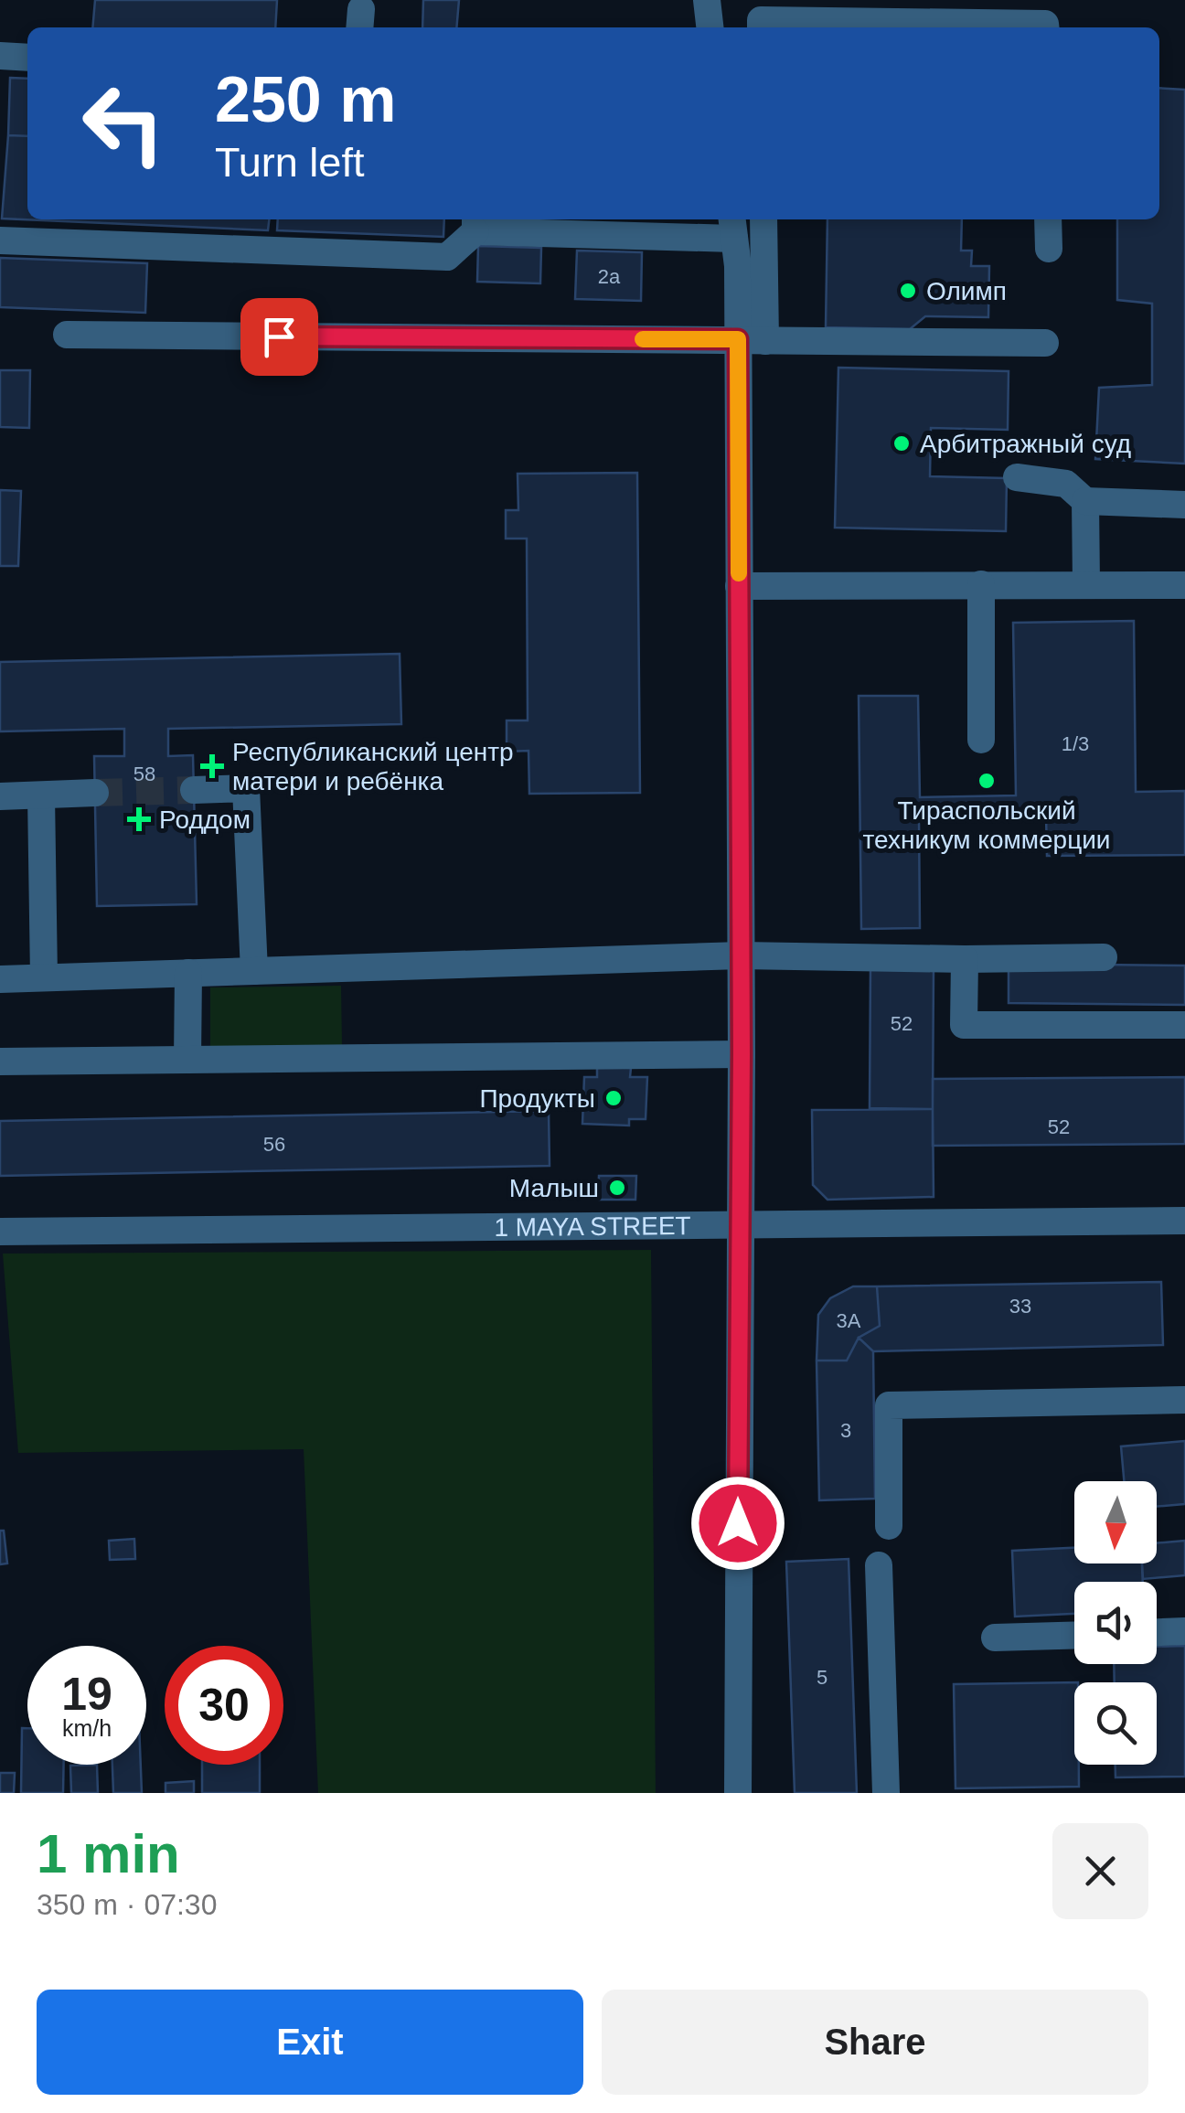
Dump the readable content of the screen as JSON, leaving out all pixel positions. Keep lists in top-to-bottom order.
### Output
{
  "streets": {
    "street": ["1 MAYA STREET"]
  },
  "places": {
    "other": [
      "Олимп",
      "Арбитражный суд",
      "Тираспольский техникум коммерции",
      "Продукты",
      "Малыш"
    ],
    "health": ["Республиканский центр матери и ребёнка", "Роддом"]
  },
  "house_numbers": [
    "2а",
    "1/3",
    "58",
    "52",
    "52",
    "56",
    "33",
    "3А",
    "3",
    "5"
  ],
  "north": "bottom",
  "page": {
    "turn": ["250 m", "Turn left"],
    "speed": "19 km/h",
    "limit": "30",
    "heading": ["1 min", "350 m · 07:30"],
    "buttons": ["Exit", "Share"]
  }
}
